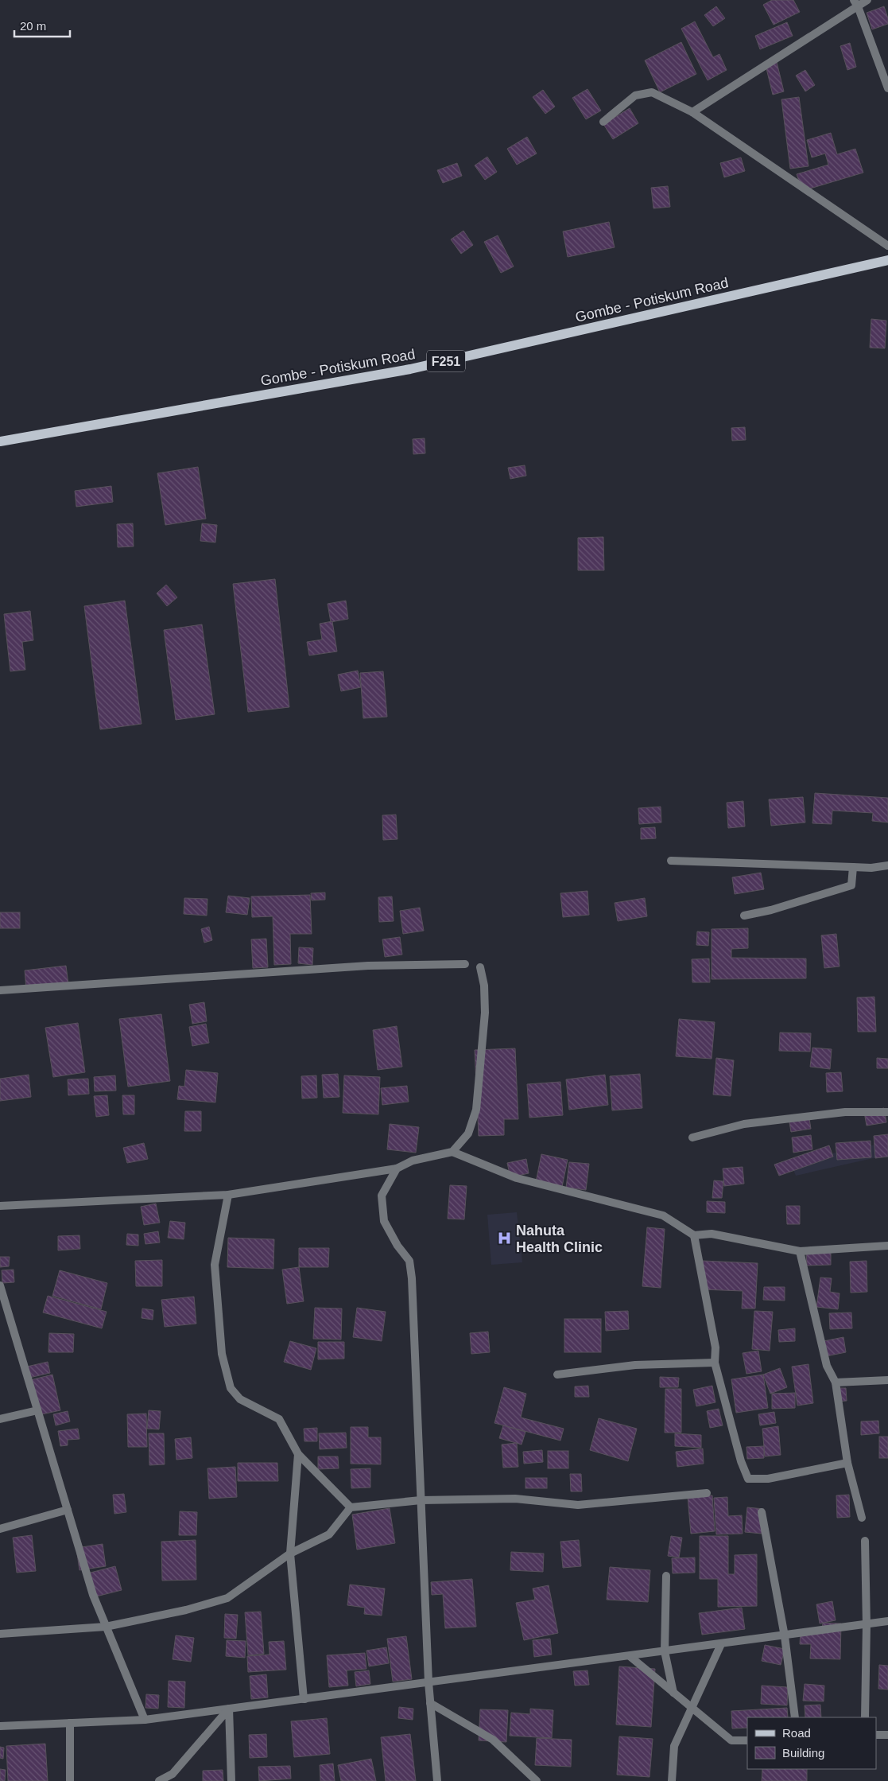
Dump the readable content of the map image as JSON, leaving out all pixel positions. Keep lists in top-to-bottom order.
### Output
{
  "streets": {
    "main road": ["Gombe - Potiskum Road", "F251"]
  },
  "places": {
    "hospital": ["Nahuta Health Clinic"]
  },
  "legend": ["Road", "Building"],
  "scale_bar": "20 m"
}
